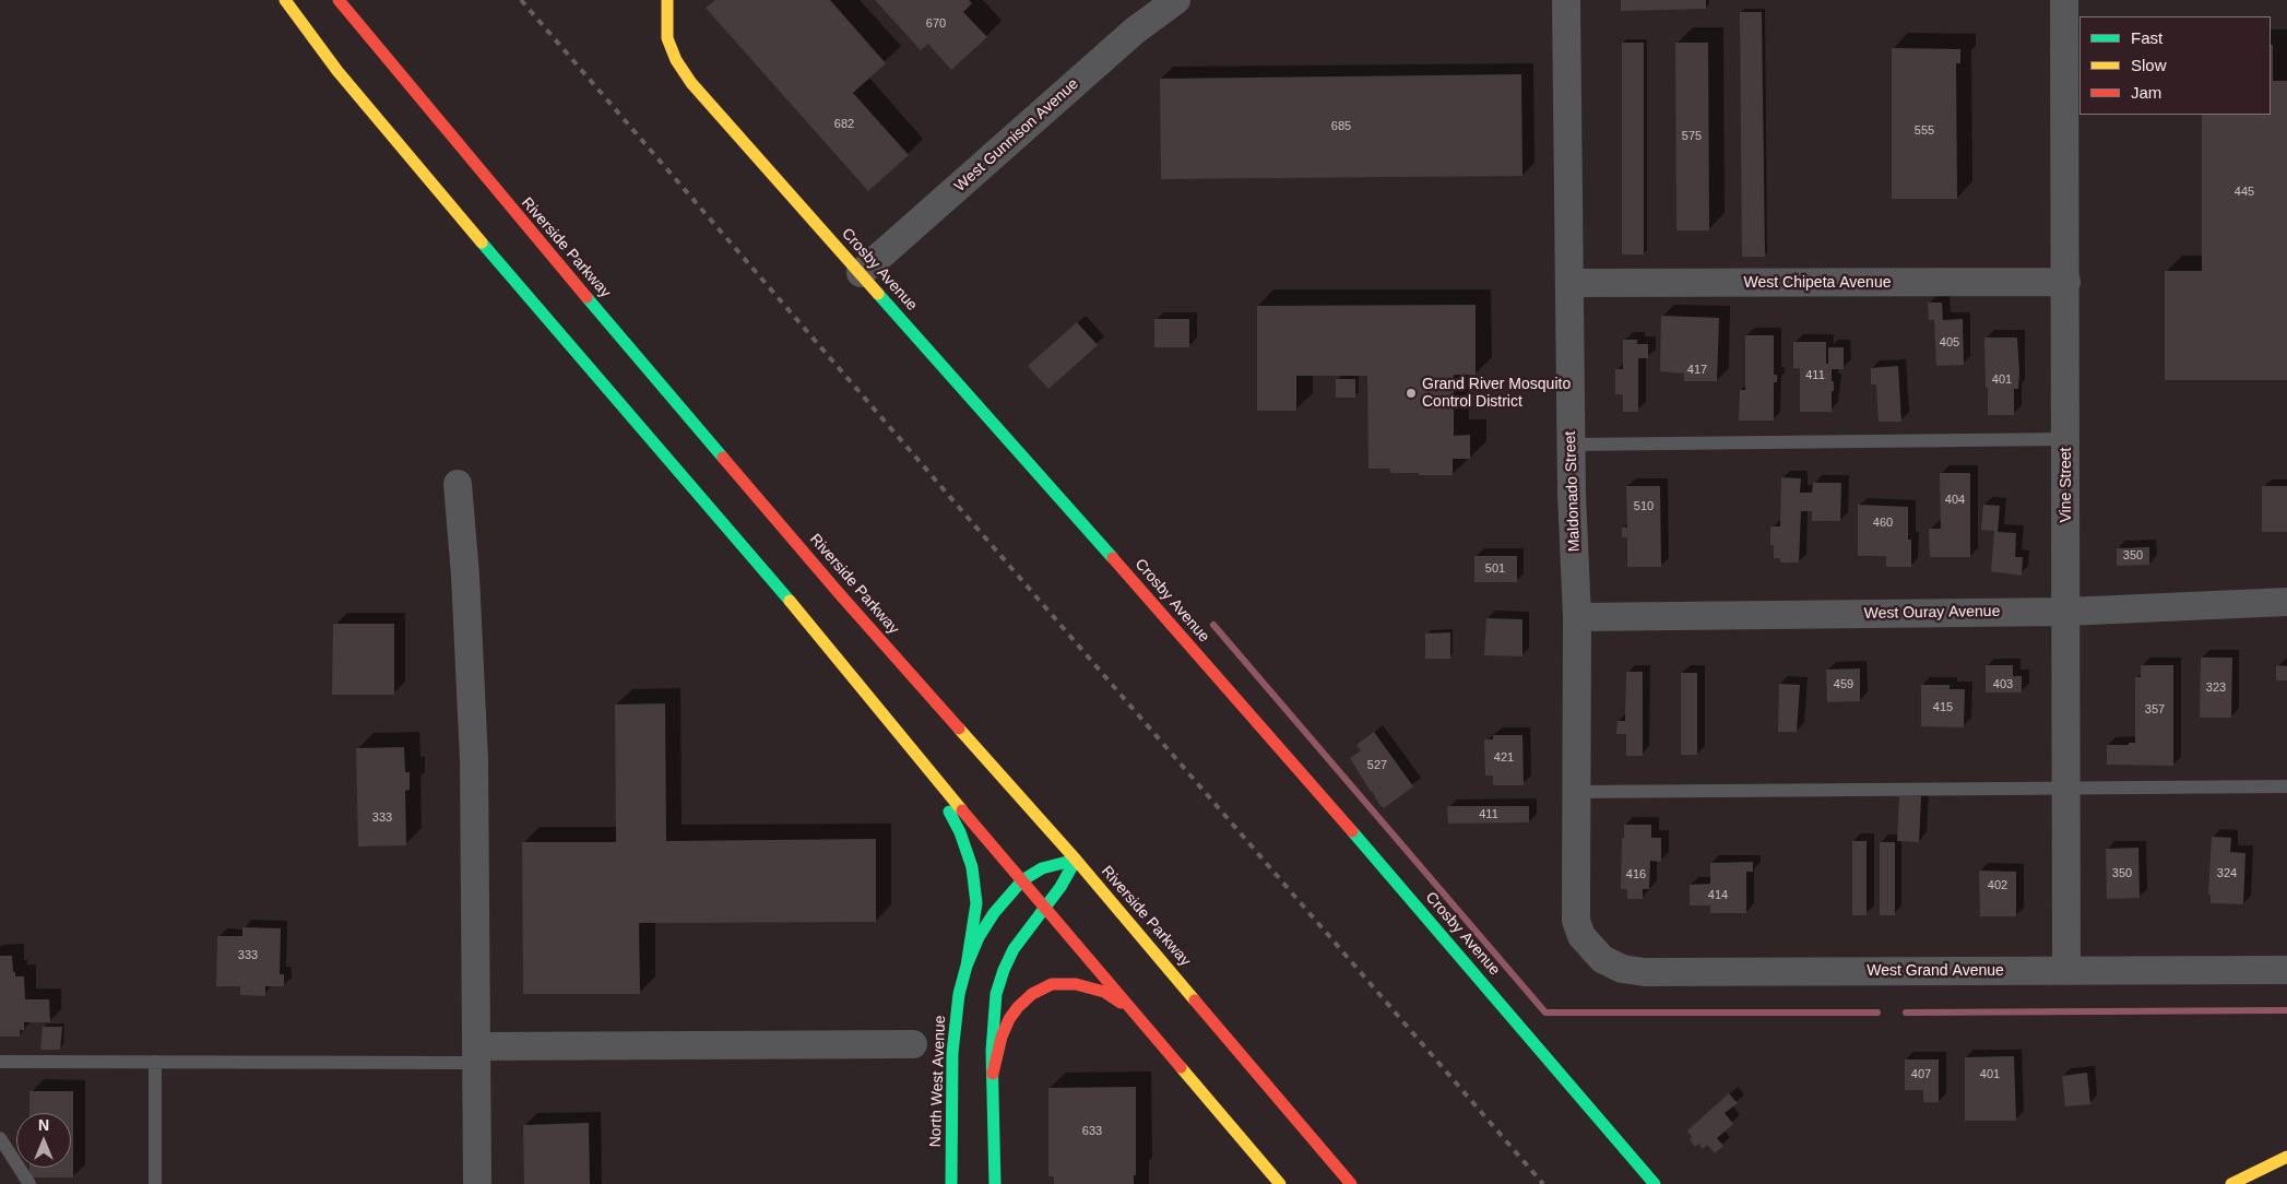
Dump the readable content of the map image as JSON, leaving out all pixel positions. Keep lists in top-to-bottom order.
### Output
{
  "streets": {
    "main road": ["Riverside Parkway", "Crosby Avenue", "North West Avenue"],
    "street": [
      "West Gunnison Avenue",
      "West Chipeta Avenue",
      "Vine Street",
      "Maldonado Street",
      "West Ouray Avenue",
      "West Grand Avenue"
    ]
  },
  "crossings": [
    ["West Gunnison Avenue", "Crosby Avenue"],
    ["Riverside Parkway", "North West Avenue"],
    ["West Chipeta Avenue", "Vine Street"],
    ["West Chipeta Avenue", "Maldonado Street"],
    ["Vine Street", "West Ouray Avenue"],
    ["Vine Street", "West Grand Avenue"],
    ["Maldonado Street", "West Ouray Avenue"],
    ["Maldonado Street", "West Grand Avenue"]
  ],
  "places": ["Grand River Mosquito Control District"],
  "house_numbers": [
    "670",
    "682",
    "685",
    "555",
    "575",
    "445",
    "405",
    "417",
    "411",
    "401",
    "404",
    "510",
    "460",
    "350",
    "501",
    "459",
    "403",
    "323",
    "415",
    "357",
    "421",
    "527",
    "411",
    "333",
    "350",
    "324",
    "416",
    "402",
    "414",
    "333",
    "407",
    "401",
    "633"
  ],
  "legend": ["Fast", "Slow", "Jam"],
  "north": "top"
}
